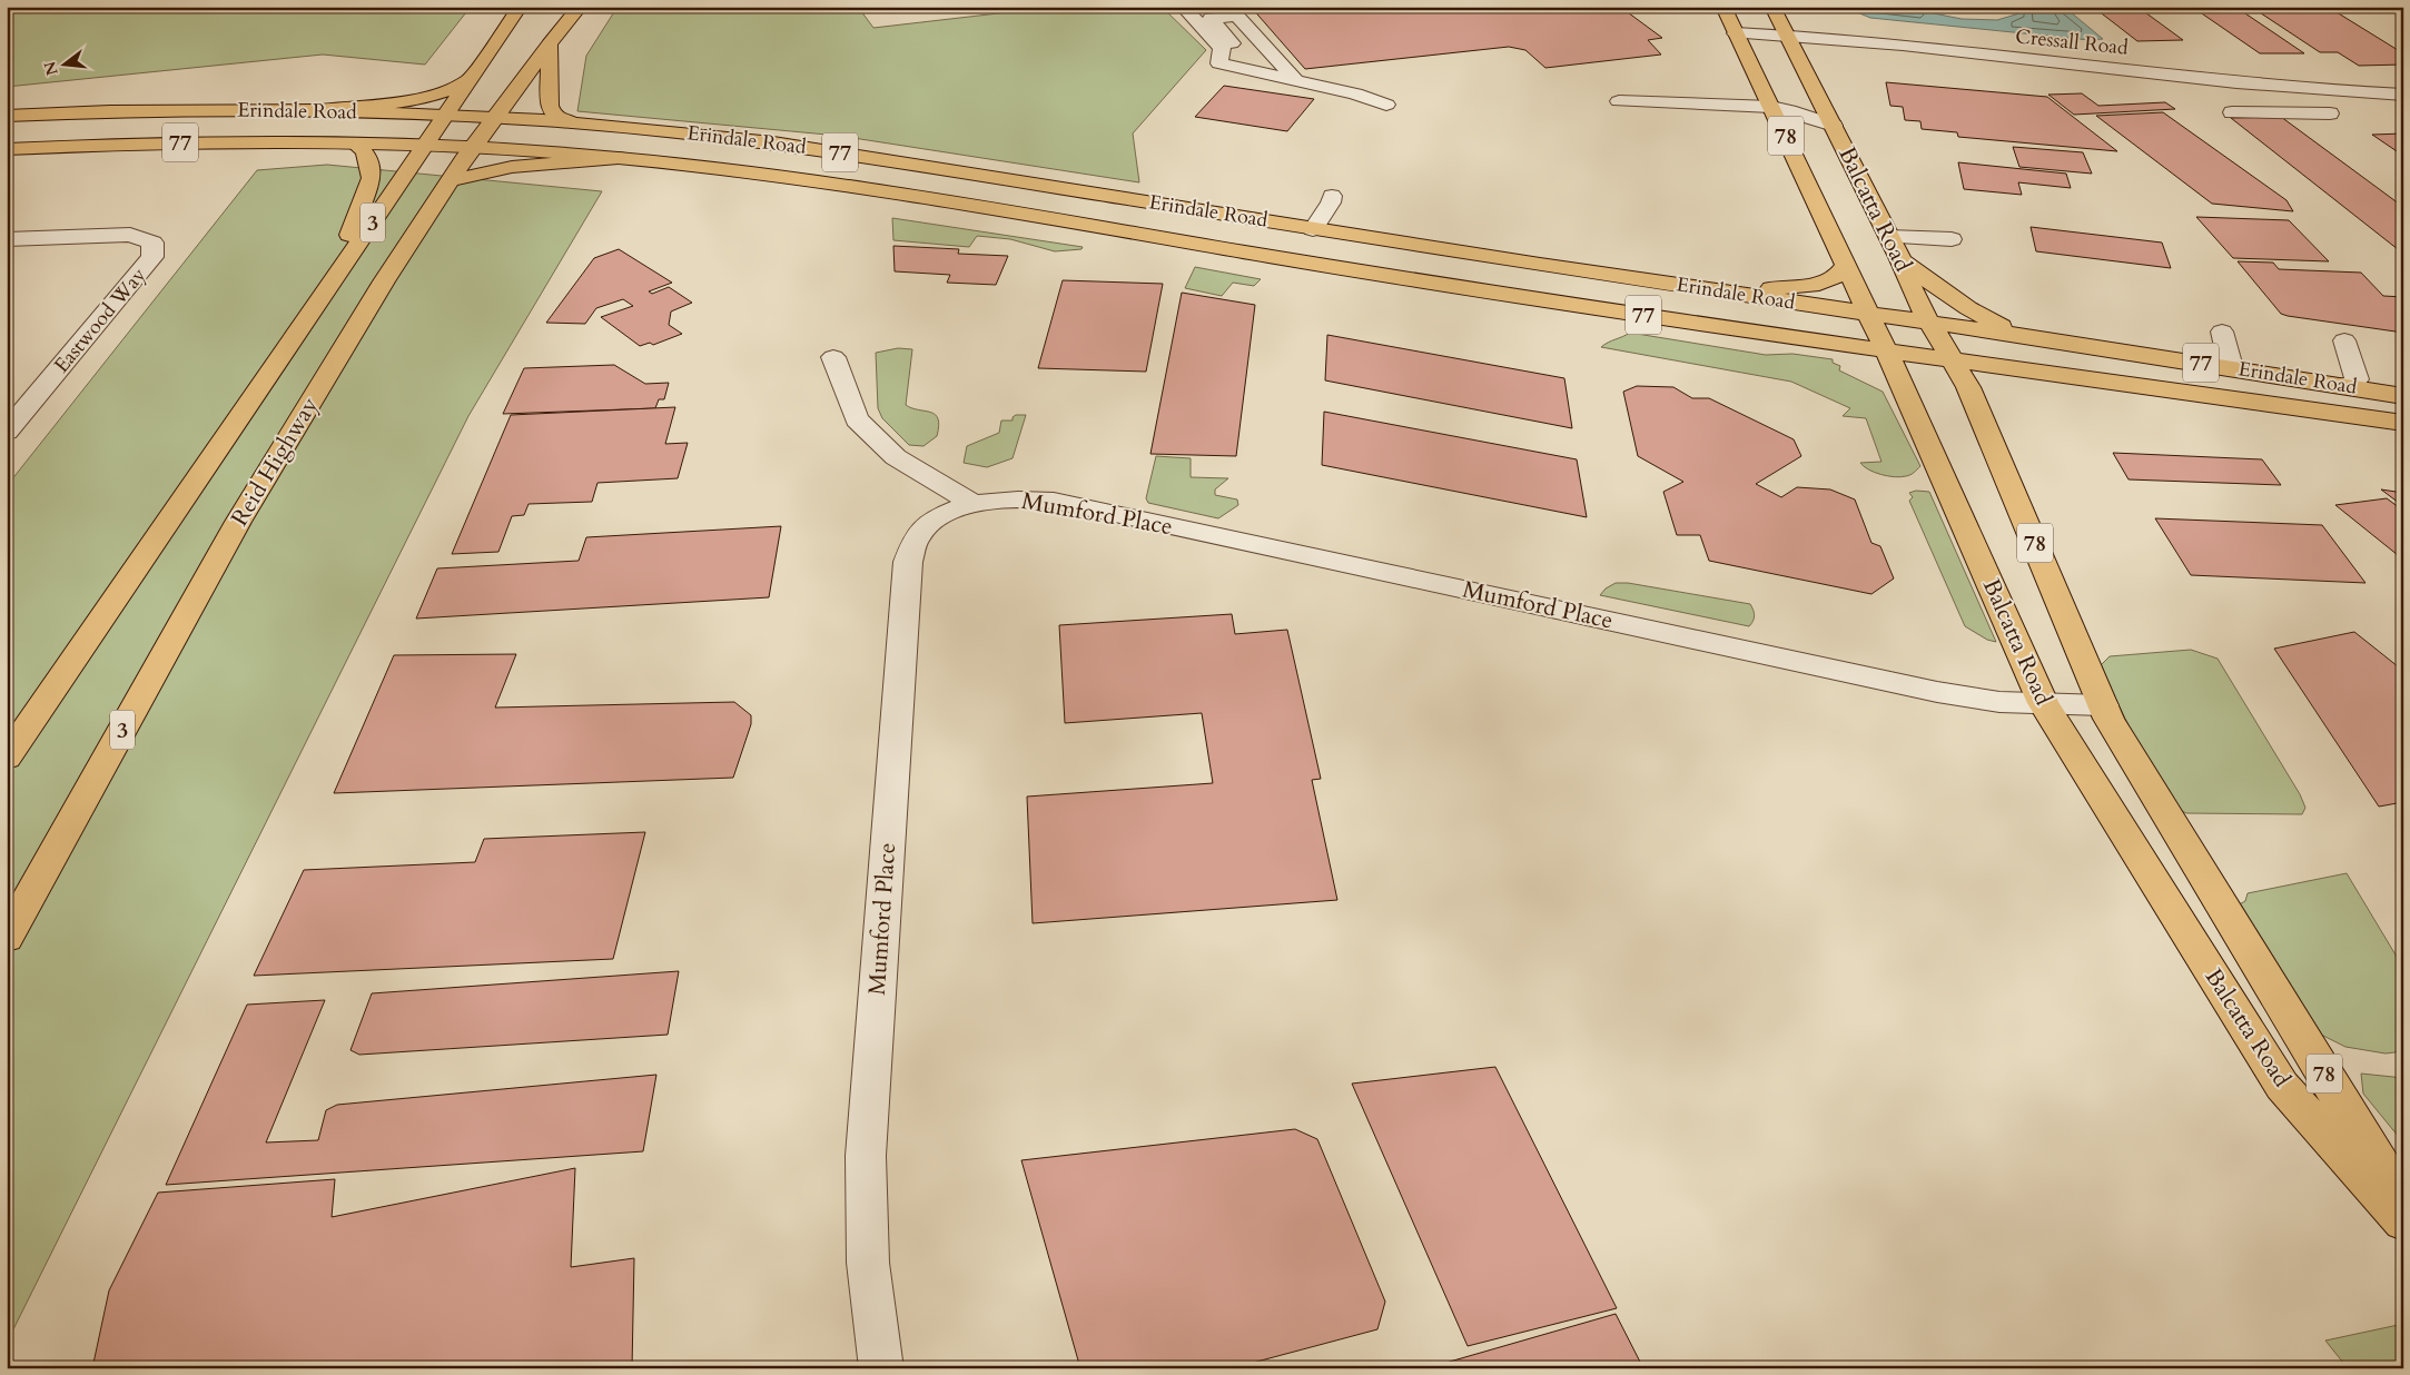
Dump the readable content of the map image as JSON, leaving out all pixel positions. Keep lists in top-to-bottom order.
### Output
{
  "streets": {
    "main road": [
      "Erindale Road",
      "78",
      "77",
      "Balcatta Road",
      "3",
      "Reid Highway"
    ],
    "street": ["Cressall Road", "Eastwood Way", "Mumford Place"]
  },
  "crossings": [
    ["Cressall Road", "Balcatta Road"],
    ["Erindale Road", "Balcatta Road"],
    ["Erindale Road", "Reid Highway"],
    ["Balcatta Road", "Mumford Place"]
  ],
  "north": "left"
}
